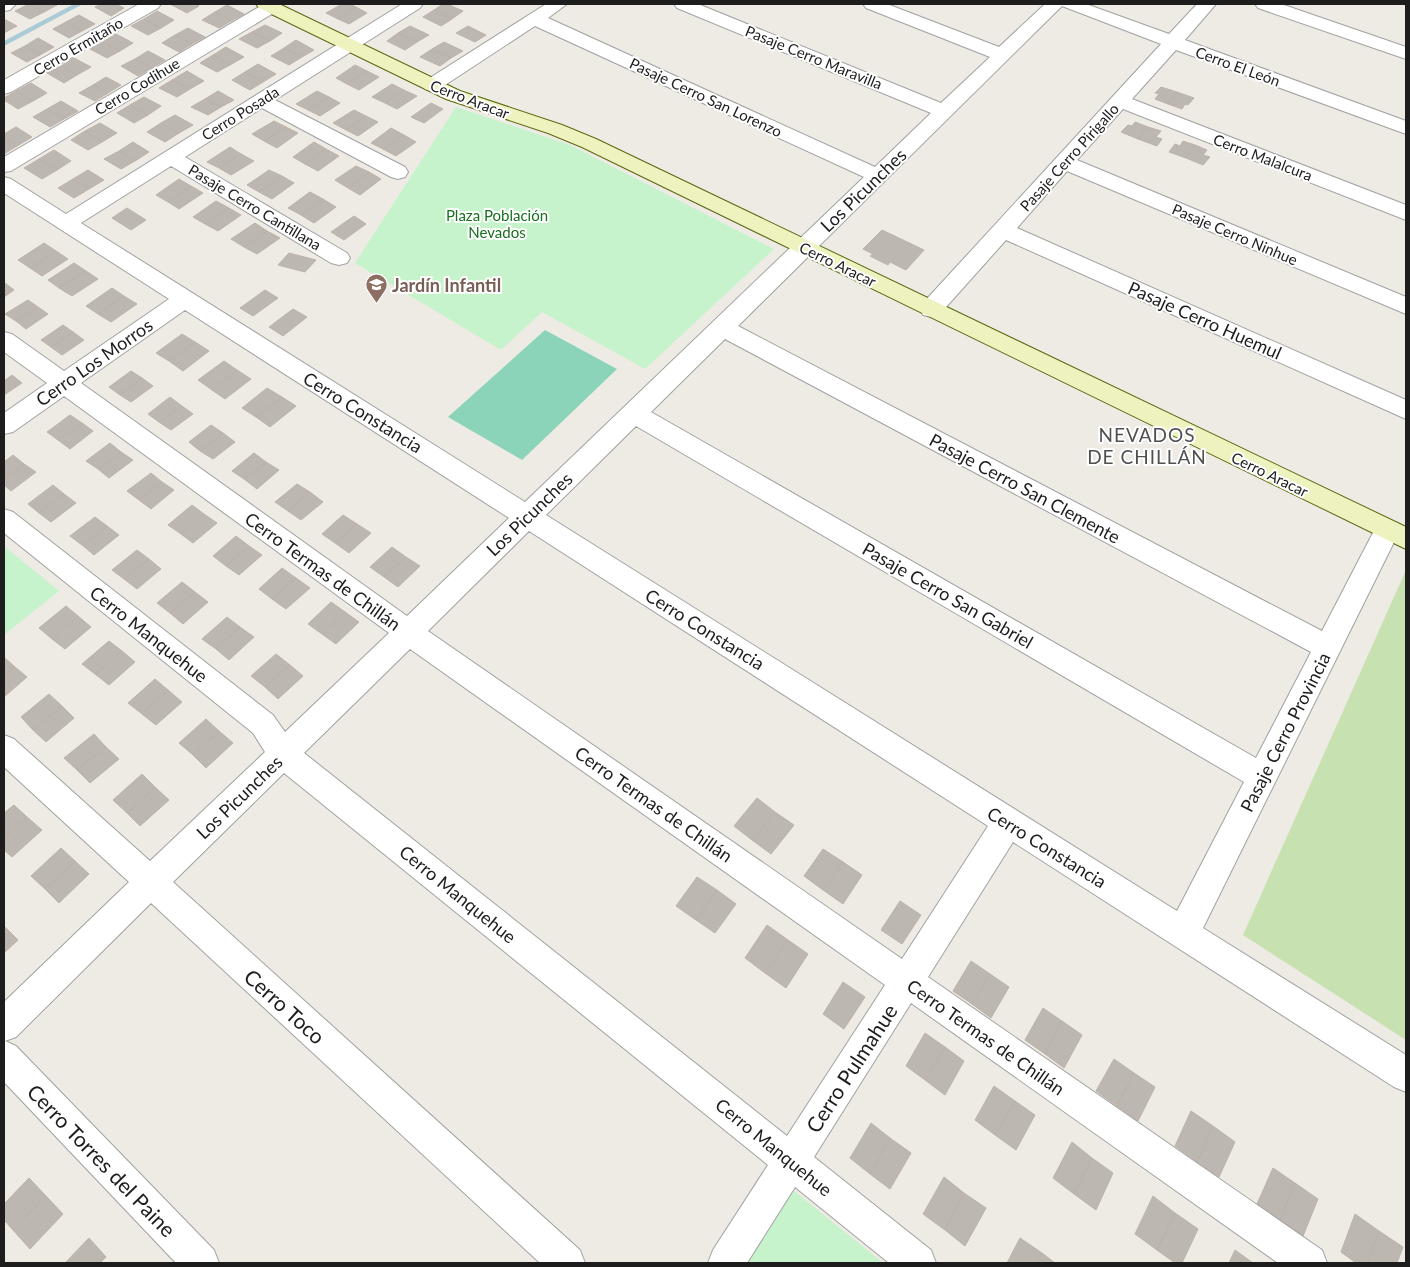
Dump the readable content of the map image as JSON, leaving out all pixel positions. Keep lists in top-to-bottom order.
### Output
{
  "streets": {
    "street": [
      "Cerro Ermitaño",
      "Pasaje Cerro Maravilla",
      "Cerro El León",
      "Cerro Codihue",
      "Pasaje Cerro San Lorenzo",
      "Cerro Aracar",
      "Cerro Posada",
      "Pasaje Cerro Pirigallo",
      "Cerro Malalcura",
      "Los Picunches",
      "Pasaje Cerro Cantillana",
      "Pasaje Cerro Ninhue",
      "Pasaje Cerro Huemul",
      "Cerro Los Morros",
      "Cerro Constancia",
      "Pasaje Cerro San Clemente",
      "Cerro Termas de Chillán",
      "Pasaje Cerro San Gabriel",
      "Cerro Manquehue",
      "Pasaje Cerro Provincia",
      "Cerro Toco",
      "Cerro Pulmahue",
      "Cerro Torres del Paine"
    ]
  },
  "crossings": [
    ["Pasaje Cerro Maravilla", "Los Picunches"],
    ["Cerro El León", "Pasaje Cerro Pirigallo"],
    ["Cerro Codihue", "Cerro Aracar"],
    ["Pasaje Cerro San Lorenzo", "Los Picunches"],
    ["Cerro Aracar", "Cerro Posada"],
    ["Cerro Aracar", "Pasaje Cerro Pirigallo"],
    ["Cerro Aracar", "Los Picunches"],
    ["Cerro Aracar", "Pasaje Cerro Provincia"],
    ["Cerro Posada", "Pasaje Cerro Cantillana"],
    ["Cerro Posada", "Cerro Constancia"],
    ["Pasaje Cerro Pirigallo", "Cerro Malalcura"],
    ["Pasaje Cerro Pirigallo", "Pasaje Cerro Ninhue"],
    ["Pasaje Cerro Pirigallo", "Pasaje Cerro Huemul"],
    ["Los Picunches", "Cerro Constancia"],
    ["Los Picunches", "Pasaje Cerro San Clemente"],
    ["Los Picunches", "Cerro Termas de Chillán"],
    ["Los Picunches", "Pasaje Cerro San Gabriel"],
    ["Los Picunches", "Cerro Manquehue"],
    ["Los Picunches", "Cerro Toco"],
    ["Cerro Los Morros", "Cerro Constancia"],
    ["Cerro Los Morros", "Cerro Termas de Chillán"],
    ["Cerro Constancia", "Pasaje Cerro Provincia"],
    ["Cerro Constancia", "Cerro Pulmahue"],
    ["Pasaje Cerro San Clemente", "Pasaje Cerro Provincia"],
    ["Cerro Termas de Chillán", "Cerro Pulmahue"],
    ["Pasaje Cerro San Gabriel", "Pasaje Cerro Provincia"],
    ["Cerro Manquehue", "Cerro Pulmahue"]
  ],
  "districts": ["NEVADOS DE CHILLÁN"],
  "parks": ["Plaza Población Nevados"],
  "places": {
    "school or university": ["Jardín Infantil"]
  }
}
